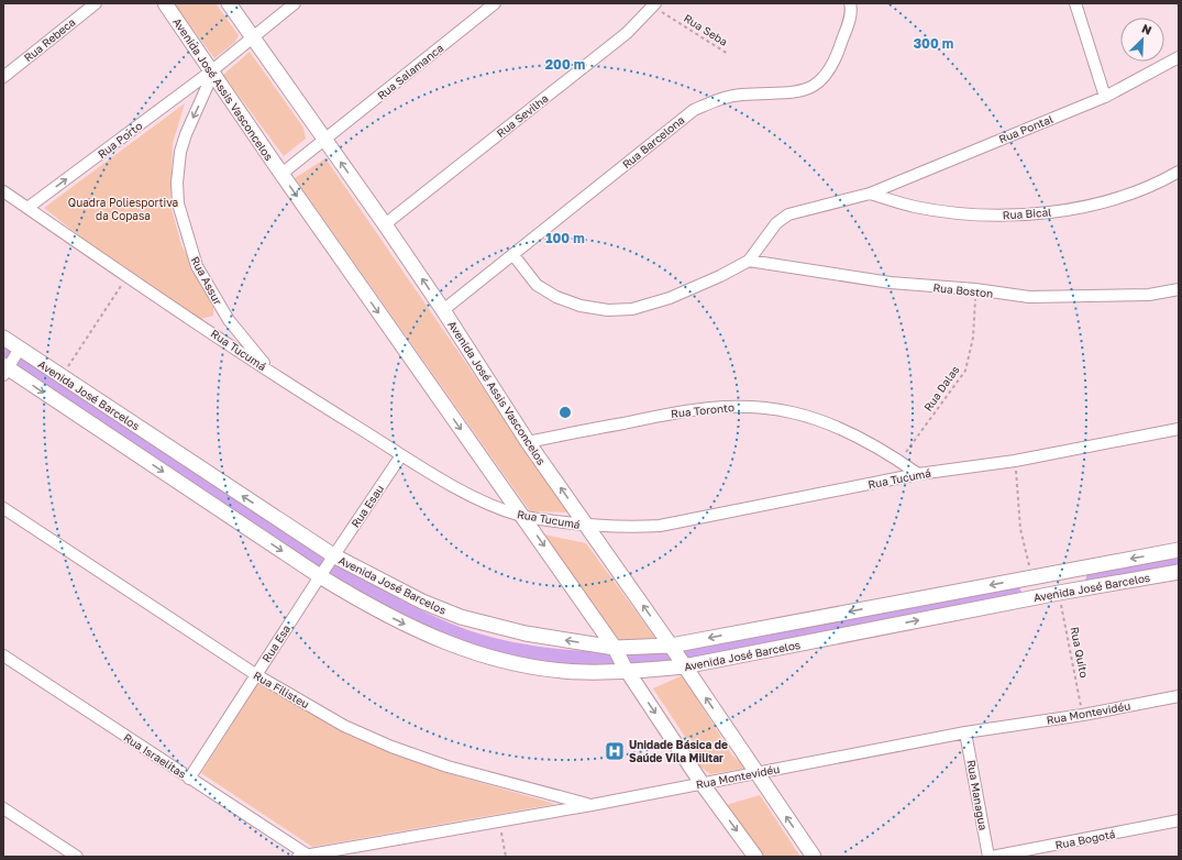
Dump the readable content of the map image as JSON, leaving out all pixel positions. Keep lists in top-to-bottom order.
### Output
{
  "streets": {
    "street": [
      "Rua Rebeca",
      "Rua Salamanca",
      "Avenida José Assis Vasconcelos",
      "Rua Sevilha",
      "Rua Pontal",
      "Rua Porto",
      "Rua Barcelona",
      "Rua Bical",
      "Rua Assur",
      "Rua Boston",
      "Rua Tucumá",
      "Avenida José Barcelos",
      "Rua Toronto",
      "Rua Esau",
      "Rua Esa",
      "Rua Filisteu",
      "Rua Montevidéu",
      "Rua Israelitas",
      "Rua Managua",
      "Rua Bogotá"
    ],
    "path": ["Rua Seba", "Rua Dalas", "Rua Quito"]
  },
  "crossings": [
    ["Rua Seba", "Rua Sevilha"],
    ["Rua Salamanca", "Avenida José Assis Vasconcelos"],
    ["Avenida José Assis Vasconcelos", "Rua Sevilha"],
    ["Avenida José Assis Vasconcelos", "Rua Porto"],
    ["Avenida José Assis Vasconcelos", "Rua Barcelona"],
    ["Avenida José Assis Vasconcelos", "Rua Assur"],
    ["Avenida José Assis Vasconcelos", "Rua Tucumá"],
    ["Avenida José Assis Vasconcelos", "Avenida José Barcelos"],
    ["Avenida José Assis Vasconcelos", "Rua Toronto"],
    ["Avenida José Assis Vasconcelos", "Rua Montevidéu"],
    ["Rua Pontal", "Rua Bical"],
    ["Rua Porto", "Rua Assur"],
    ["Rua Porto", "Rua Tucumá"],
    ["Rua Assur", "Rua Tucumá"],
    ["Rua Boston", "Rua Dalas"],
    ["Rua Tucumá", "Rua Toronto"],
    ["Rua Tucumá", "Rua Esau"],
    ["Rua Dalas", "Rua Toronto"],
    ["Avenida José Barcelos", "Rua Esau"],
    ["Avenida José Barcelos", "Rua Esa"],
    ["Avenida José Barcelos", "Rua Quito"],
    ["Rua Esa", "Rua Filisteu"],
    ["Rua Esa", "Rua Israelitas"],
    ["Rua Quito", "Rua Montevidéu"],
    ["Rua Filisteu", "Rua Montevidéu"],
    ["Rua Montevidéu", "Rua Israelitas"],
    ["Rua Montevidéu", "Rua Managua"]
  ],
  "one_way": ["Rua Porto", "Rua Assur"],
  "parks": ["Quadra Poliesportiva da Copasa"],
  "places": {
    "hospital": ["Unidade Básica de Saúde Vila Militar"]
  },
  "north": "top right",
  "rings": ["300 m", "200 m", "100 m"]
}
